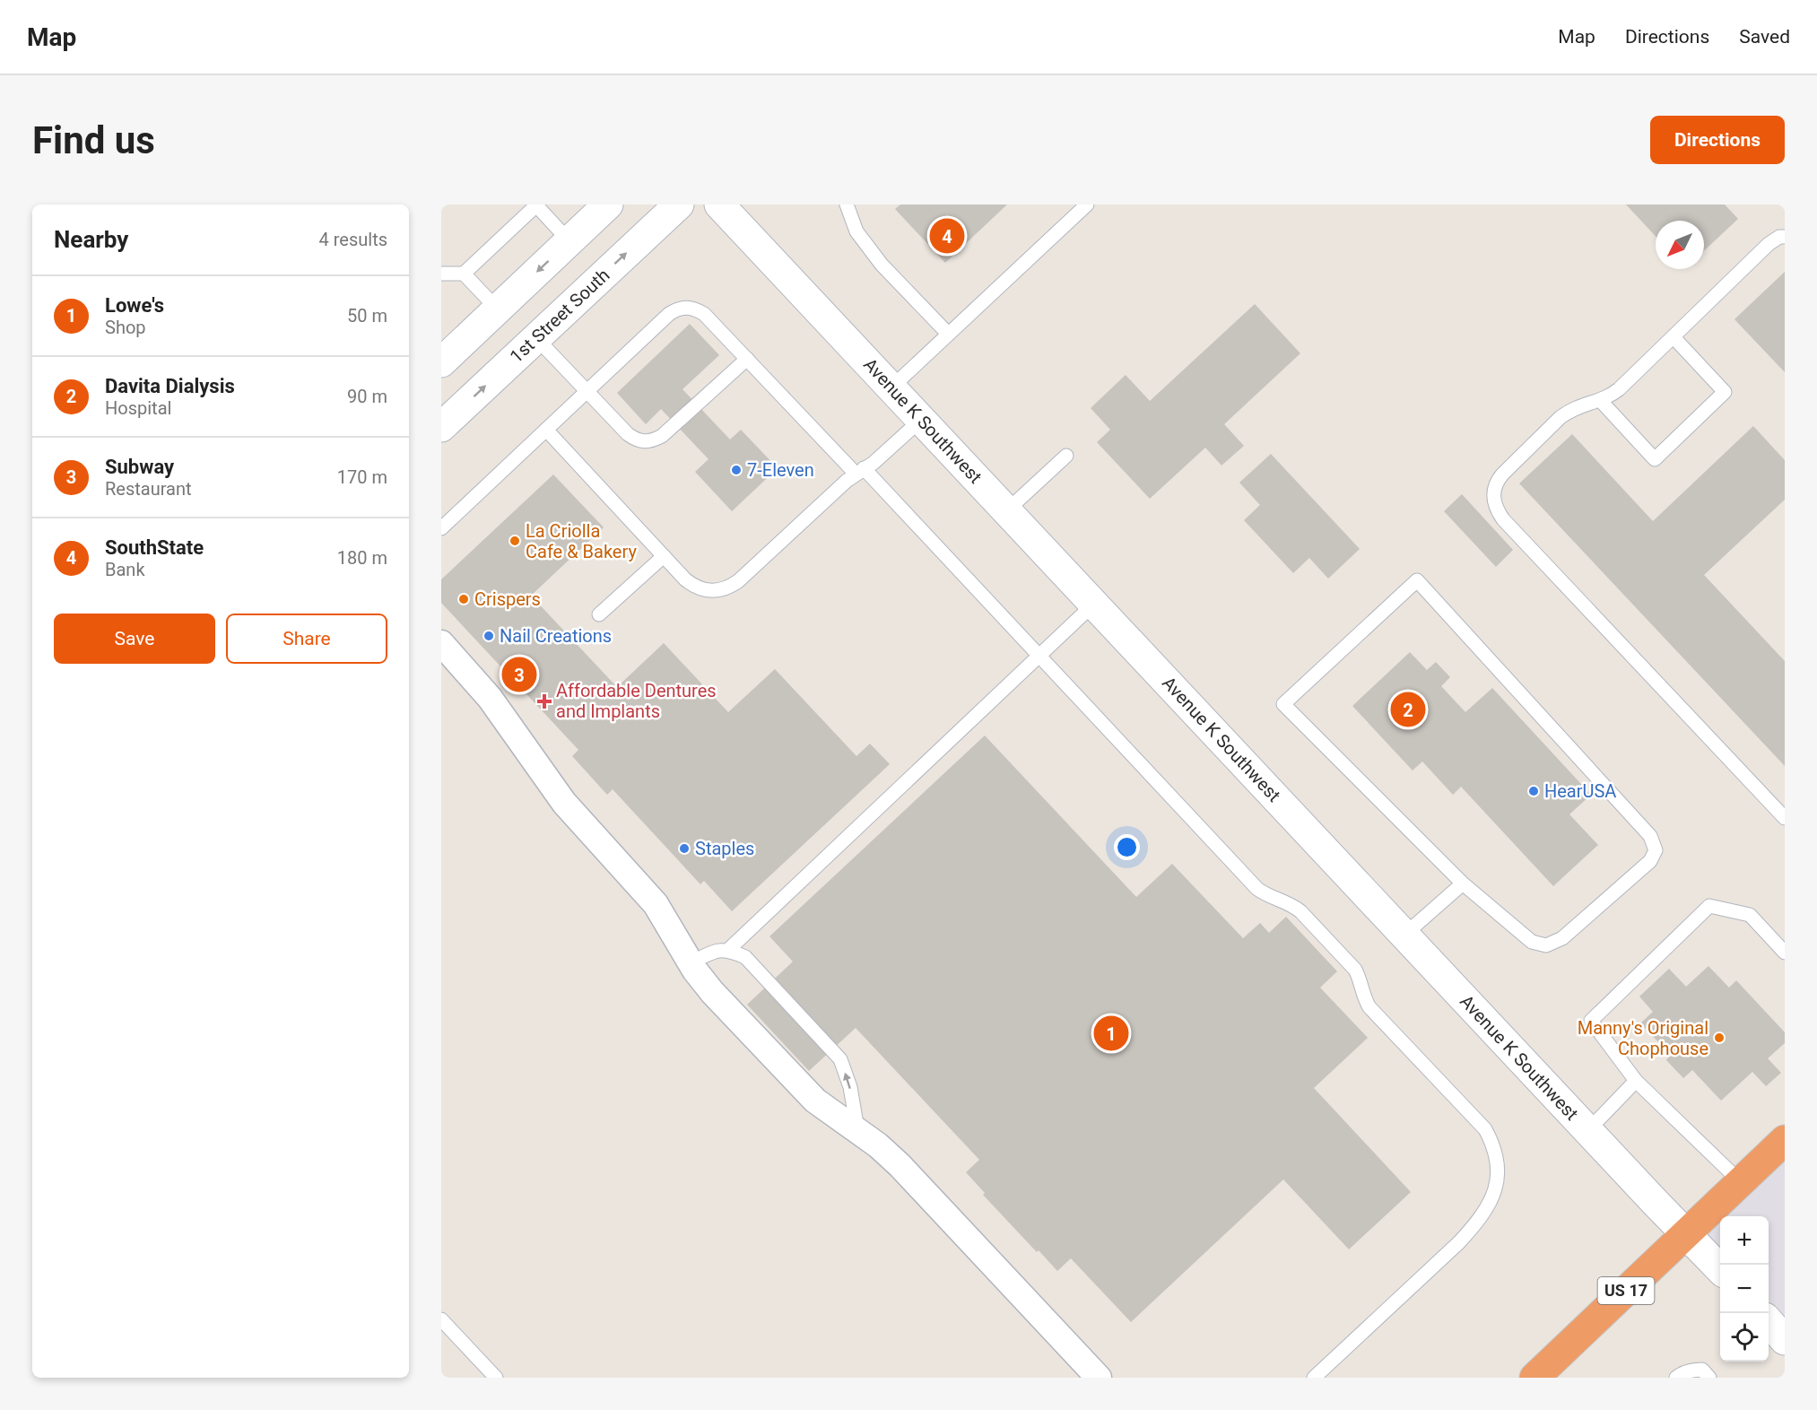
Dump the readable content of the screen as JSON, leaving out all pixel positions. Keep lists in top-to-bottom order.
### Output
{
  "streets": {
    "highway": ["US 17"],
    "street": ["1st Street South", "Avenue K Southwest"]
  },
  "crossings": [
    ["Avenue K Southwest", "US 17"]
  ],
  "places": {
    "other": [
      "7-Eleven",
      "La Criolla Cafe & Bakery",
      "Crispers",
      "Nail Creations",
      "HearUSA",
      "Staples",
      "Manny's Original Chophouse"
    ],
    "health": ["Affordable Dentures and Implants"]
  },
  "north": "bottom left",
  "page": {
    "header": "Map",
    "nav": ["Map", "Directions", "Saved"],
    "buttons": [
      "Directions",
      ["Save", "Share"]
    ],
    "title": "Find us",
    "heading": ["Nearby", "4 results"],
    "pins": [
      "4",
      "3",
      "2",
      "1"
    ],
    "list": [
      {
        "mark": "1",
        "name": "Lowe's",
        "note": "Shop",
        "value": "50 m"
      },
      {
        "mark": "2",
        "name": "Davita Dialysis",
        "note": "Hospital",
        "value": "90 m"
      },
      {
        "mark": "3",
        "name": "Subway",
        "note": "Restaurant",
        "value": "170 m"
      },
      {
        "mark": "4",
        "name": "SouthState",
        "note": "Bank",
        "value": "180 m"
      }
    ],
    "map_buttons": ["+", "−"]
  }
}
